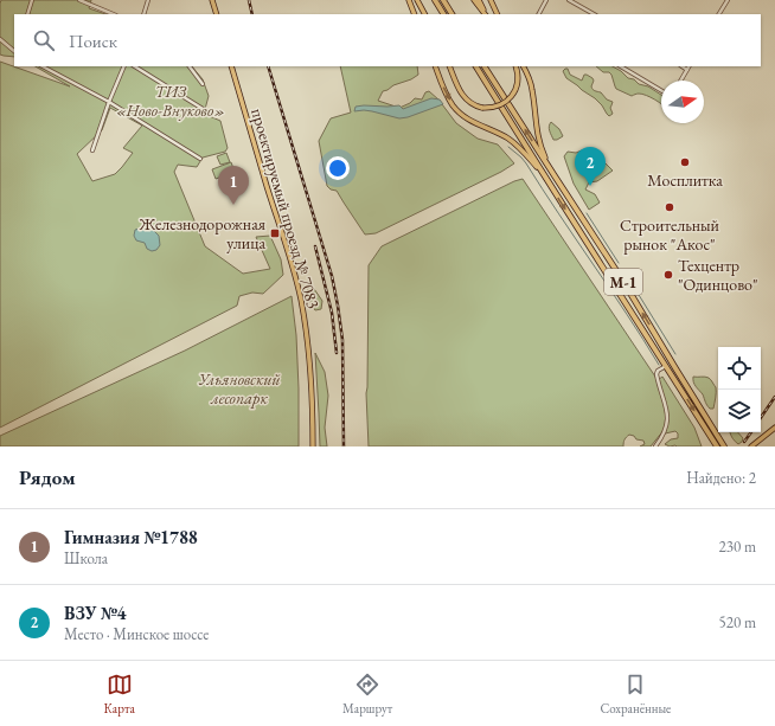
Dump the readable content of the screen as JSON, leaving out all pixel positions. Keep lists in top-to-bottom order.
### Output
{
  "streets": {
    "highway": ["М-1"],
    "main road": ["проектируемый проезд № 7083"]
  },
  "parks": ["ТИЗ «Ново-Внуково»", "Ульяновский лесопарк"],
  "places": {
    "other": ["Мосплитка", "Строительный рынок \"Акос\"", "Техцентр \"Одинцово\""],
    "transit": ["Железнодорожная улица"]
  },
  "north": "right",
  "page": {
    "search": "Поиск",
    "pins": ["2", "1"],
    "heading": ["Рядом", "Найдено: 2"],
    "list": [
      {
        "mark": "1",
        "name": "Гимназия №1788",
        "note": "Школа",
        "value": "230 m"
      },
      {
        "mark": "2",
        "name": "ВЗУ №4",
        "note": "Место · Минское шоссе",
        "value": "520 m"
      }
    ],
    "nav": ["Карта", "Маршрут", "Сохранённые"]
  }
}
